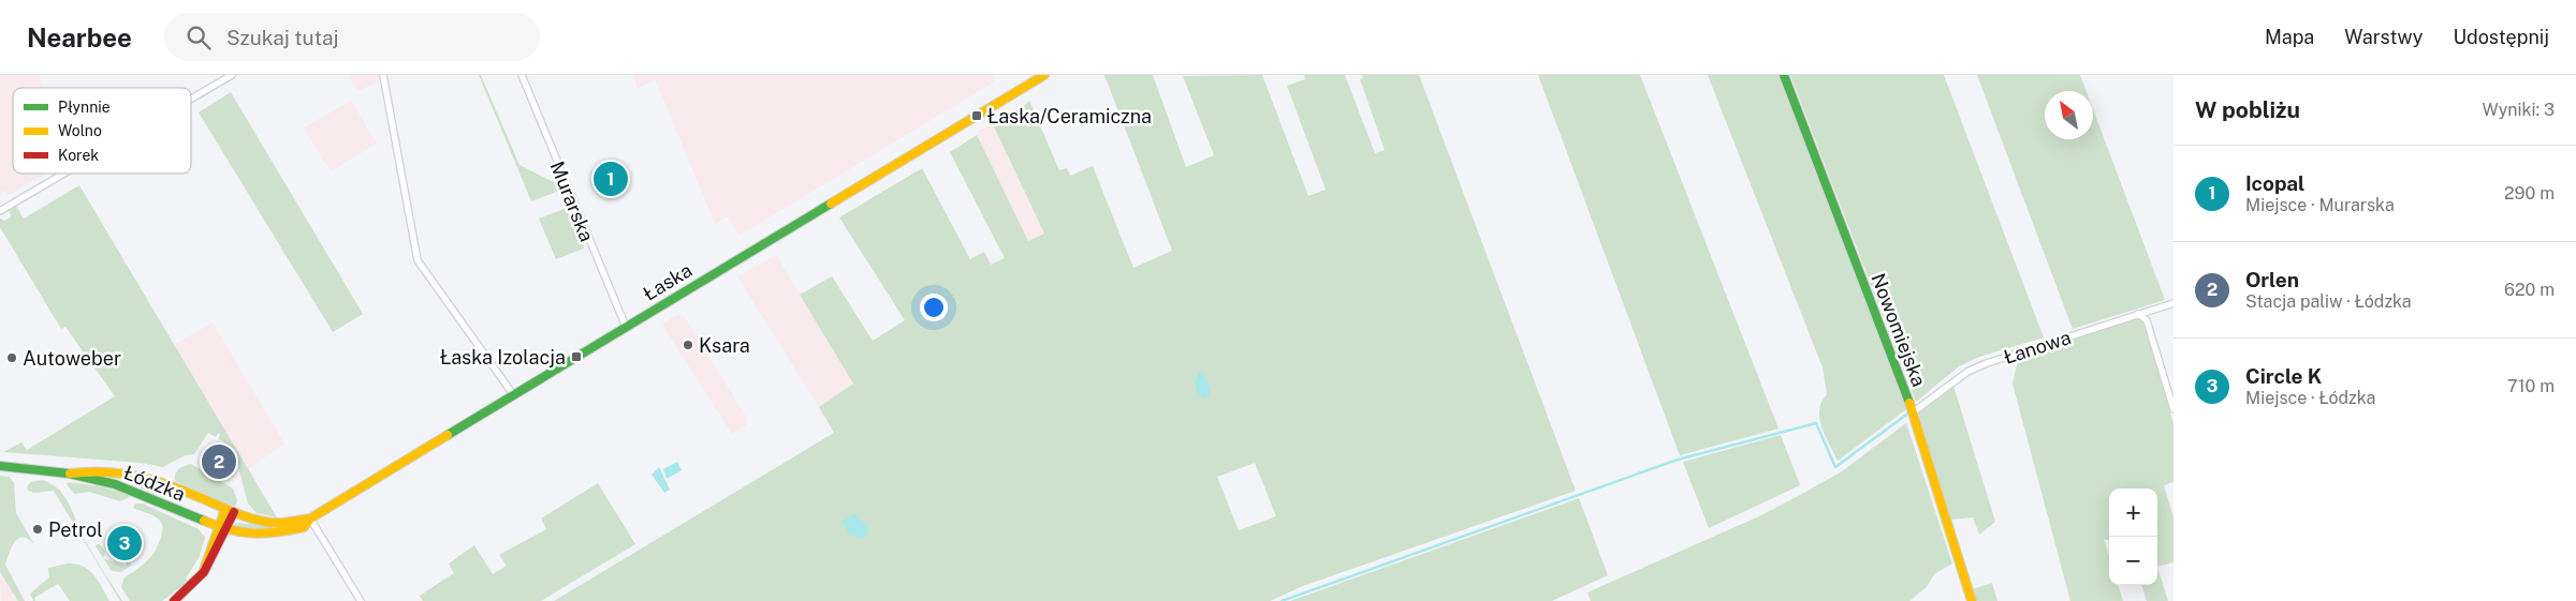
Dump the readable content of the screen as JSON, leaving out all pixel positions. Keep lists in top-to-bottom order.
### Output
{
  "streets": {
    "main road": ["Łaska", "Nowomiejska", "Łódzka"],
    "street": ["Murarska", "Łanowa"]
  },
  "crossings": [
    ["Murarska", "Łaska"],
    ["Łaska", "Łódzka"],
    ["Nowomiejska", "Łanowa"]
  ],
  "places": {
    "transit": ["Łaska/Ceramiczna", "Łaska Izolacja"],
    "other": ["Ksara", "Autoweber", "Petrol"]
  },
  "legend": ["Płynnie", "Wolno", "Korek"],
  "north": "top left",
  "page": {
    "header": "Nearbee",
    "search": "Szukaj tutaj",
    "nav": ["Mapa", "Warstwy", "Udostępnij"],
    "heading": ["W pobliżu", "Wyniki: 3"],
    "list": [
      {
        "mark": "1",
        "name": "Icopal",
        "note": "Miejsce · Murarska",
        "value": "290 m"
      },
      {
        "mark": "2",
        "name": "Orlen",
        "note": "Stacja paliw · Łódzka",
        "value": "620 m"
      },
      {
        "mark": "3",
        "name": "Circle K",
        "note": "Miejsce · Łódzka",
        "value": "710 m"
      }
    ],
    "pins": ["1", "2", "3"],
    "map_buttons": ["+", "−"]
  }
}
